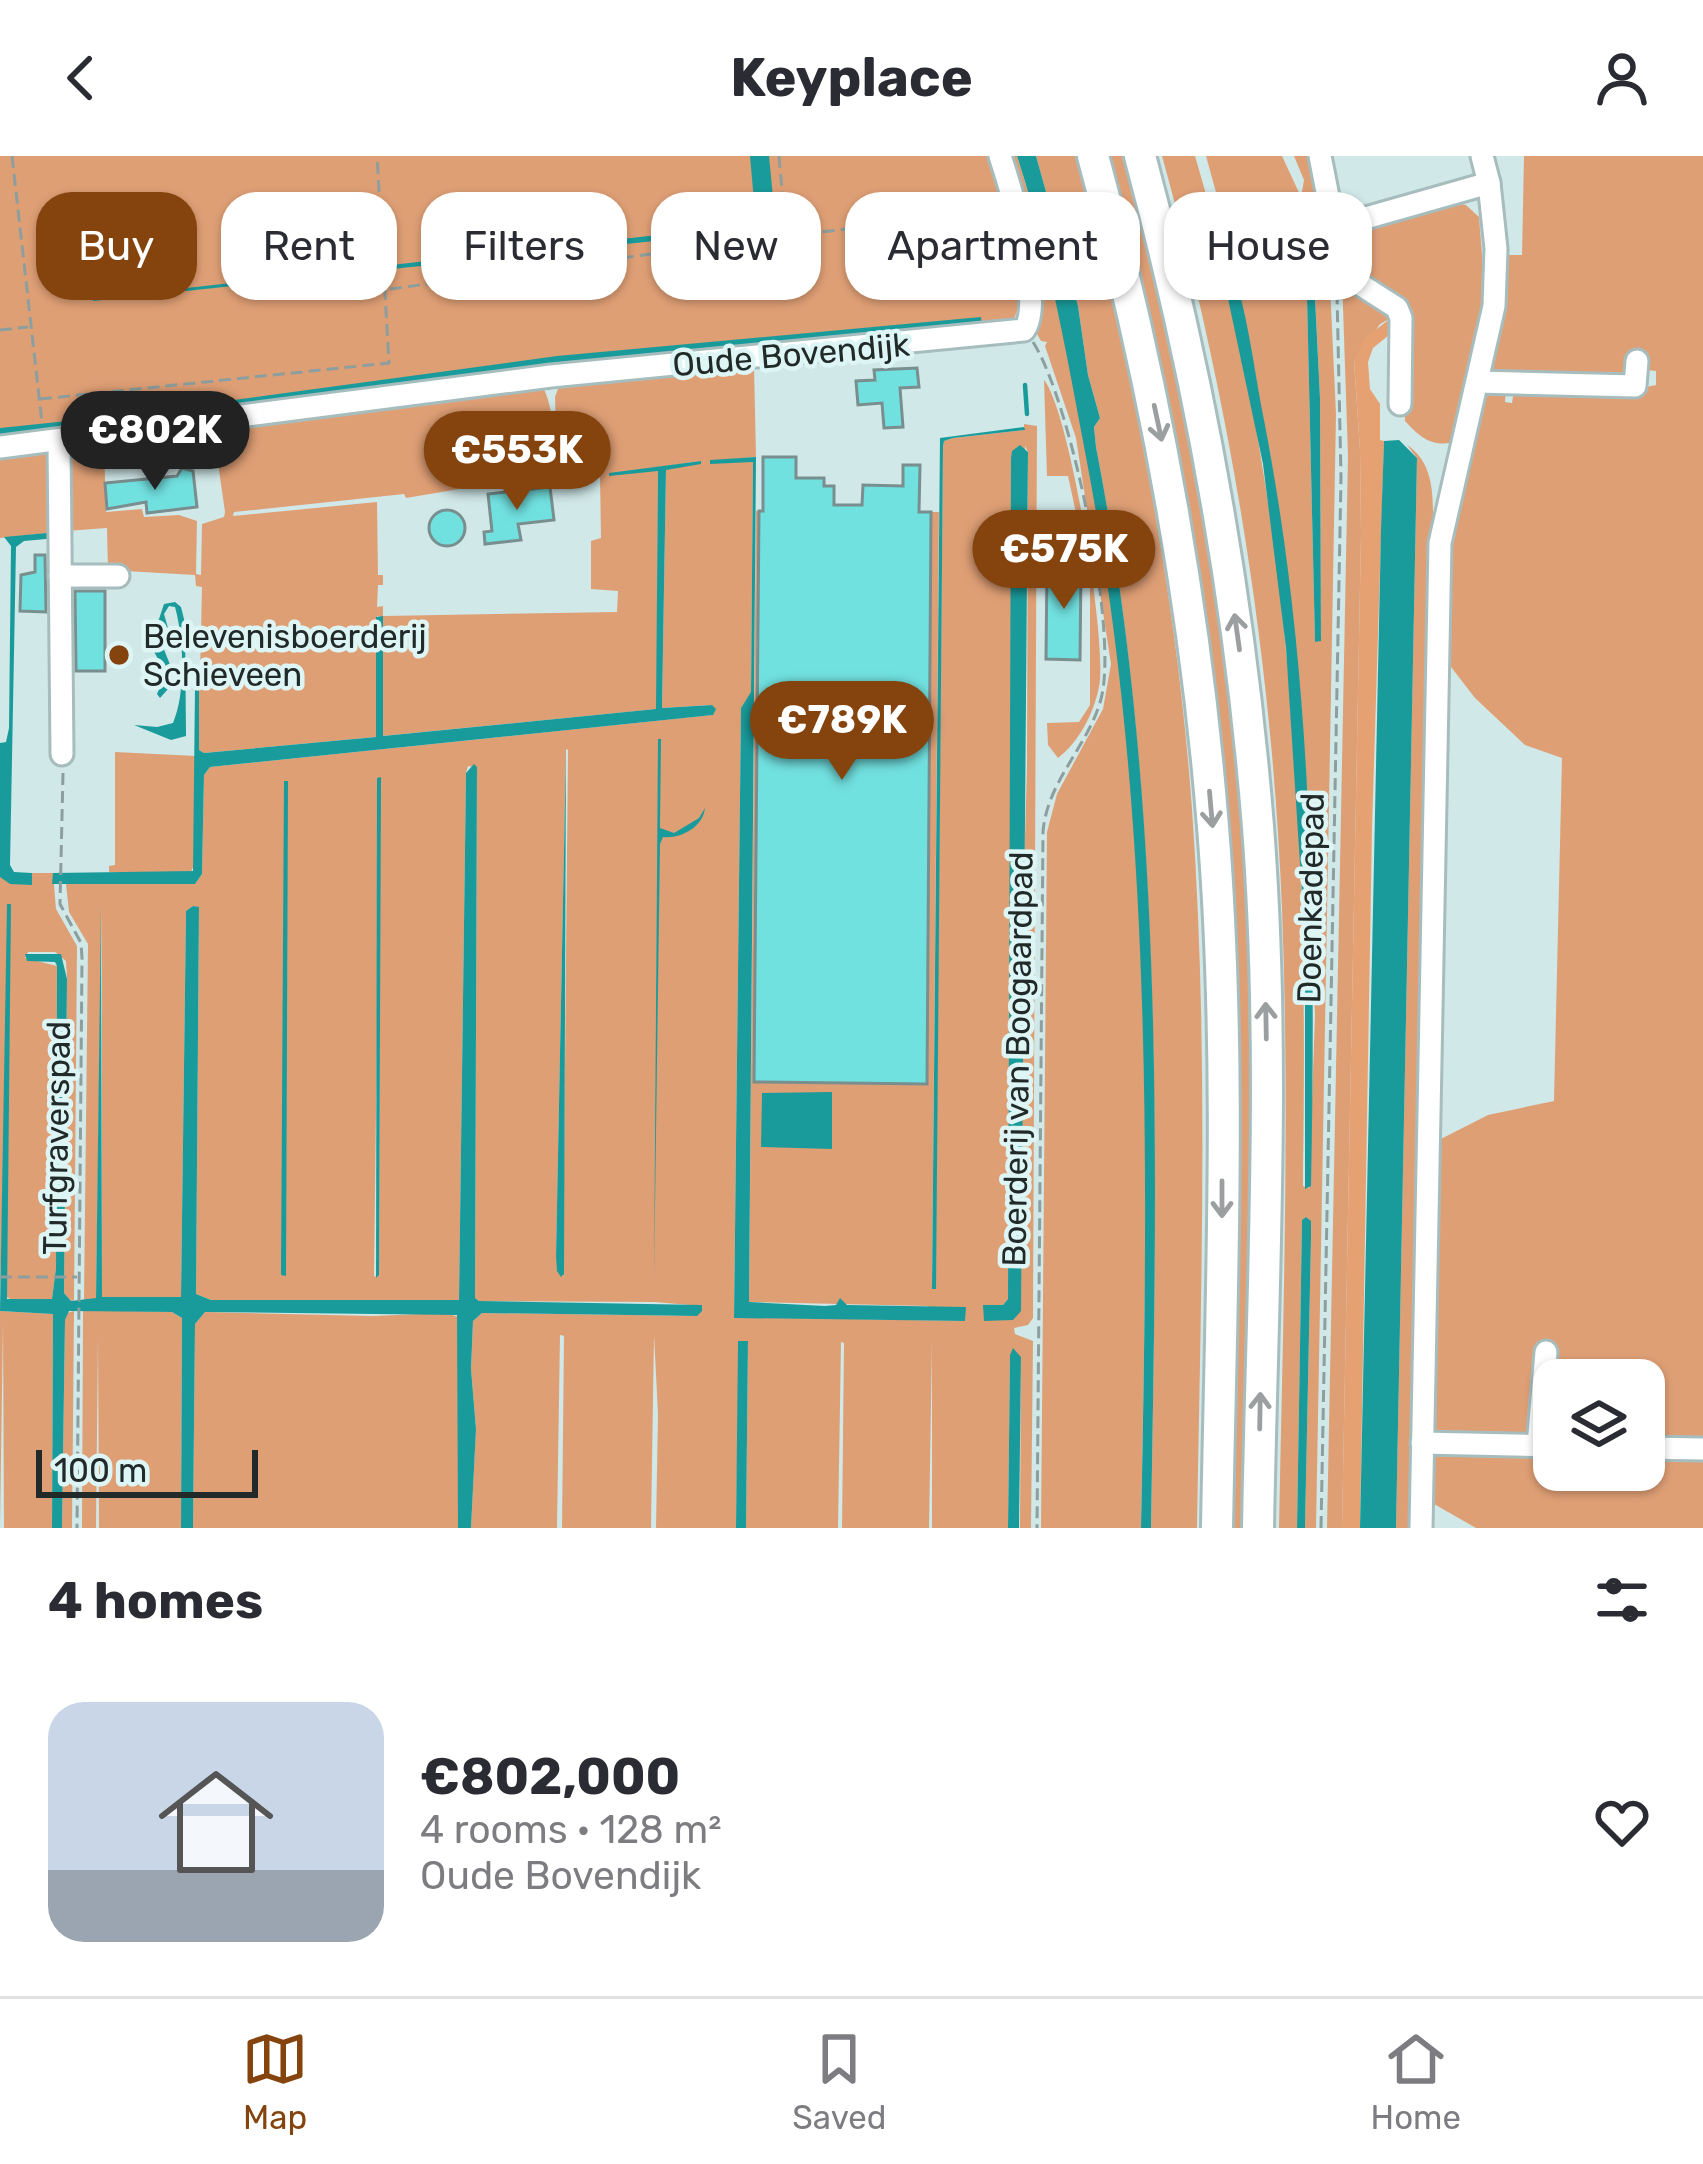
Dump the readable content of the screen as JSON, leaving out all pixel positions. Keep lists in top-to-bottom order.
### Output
{
  "streets": {
    "street": ["Oude Bovendijk"],
    "path": ["Doenkadepad", "Boerderij van Boogaardpad", "Turfgraverspad"]
  },
  "crossings": [
    ["Oude Bovendijk", "Boerderij van Boogaardpad"]
  ],
  "places": ["Belevenisboerderij Schieveen"],
  "scale_bar": "100 m",
  "page": {
    "header": "Keyplace",
    "chip": [
      "Buy",
      "Rent",
      "Filters",
      "New",
      "Apartment",
      "House"
    ],
    "price": [
      "€802K",
      "€553K",
      "€575K",
      "€789K"
    ],
    "scale": "100 m",
    "heading": "4 homes",
    "list": [
      {
        "name": "€802,000",
        "note": "4 rooms · 128 m² · Oude Bovendijk"
      }
    ],
    "tabs": ["Map", "Saved", "Home"]
  }
}
